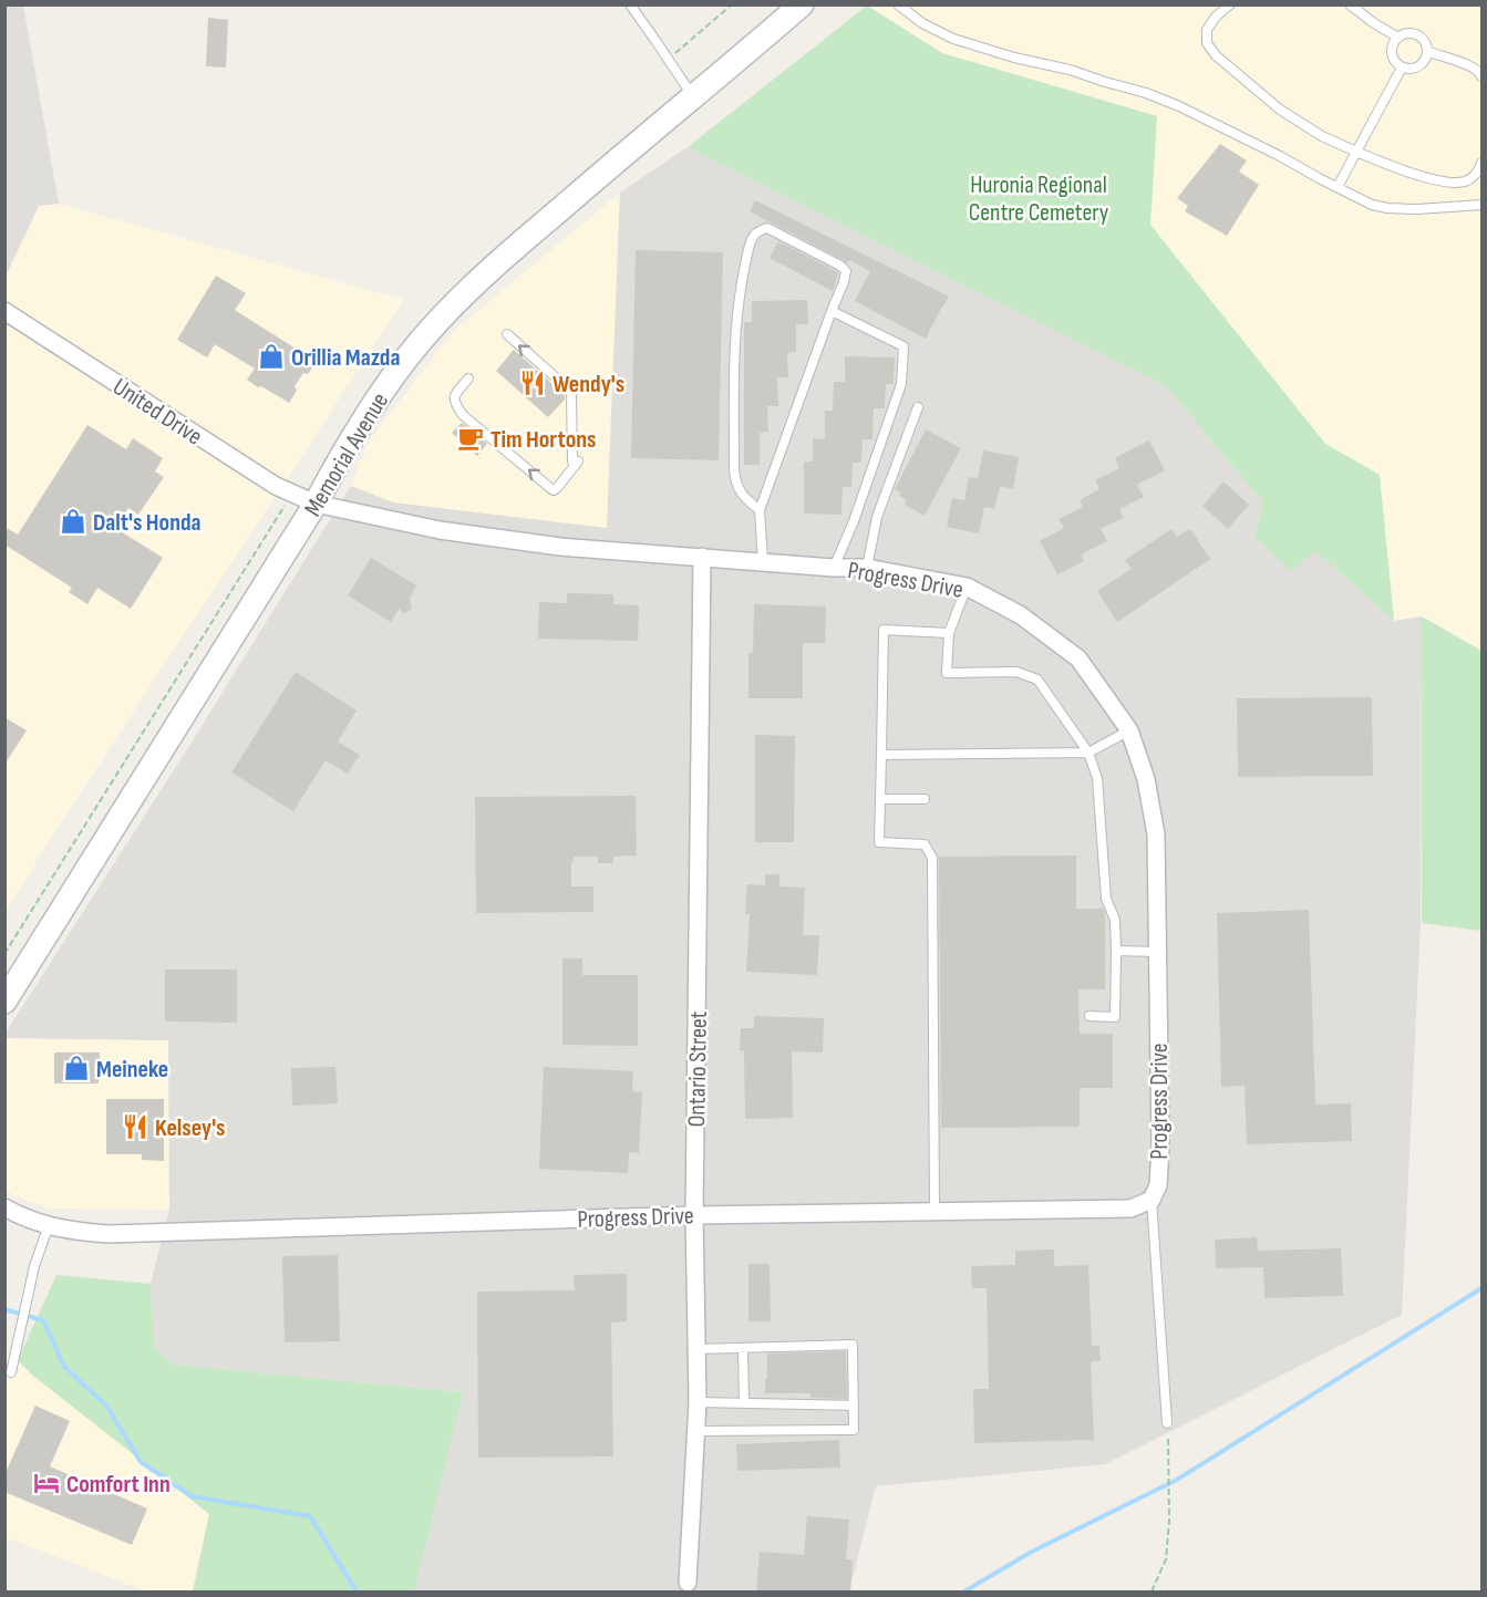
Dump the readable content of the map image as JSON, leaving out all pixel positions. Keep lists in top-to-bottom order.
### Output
{
  "streets": {
    "main road": ["Memorial Avenue"],
    "street": ["United Drive", "Progress Drive", "Ontario Street"]
  },
  "crossings": [
    ["United Drive", "Memorial Avenue"],
    ["United Drive", "Progress Drive"],
    ["Memorial Avenue", "Progress Drive"],
    ["Progress Drive", "Ontario Street"]
  ],
  "parks": ["Huronia Regional Centre Cemetery"],
  "places": {
    "shop": ["Orillia Mazda", "Dalt's Honda", "Meineke"],
    "restaurant": ["Wendy's", "Kelsey's"],
    "cafe": ["Tim Hortons"],
    "hotel": ["Comfort Inn"]
  }
}
